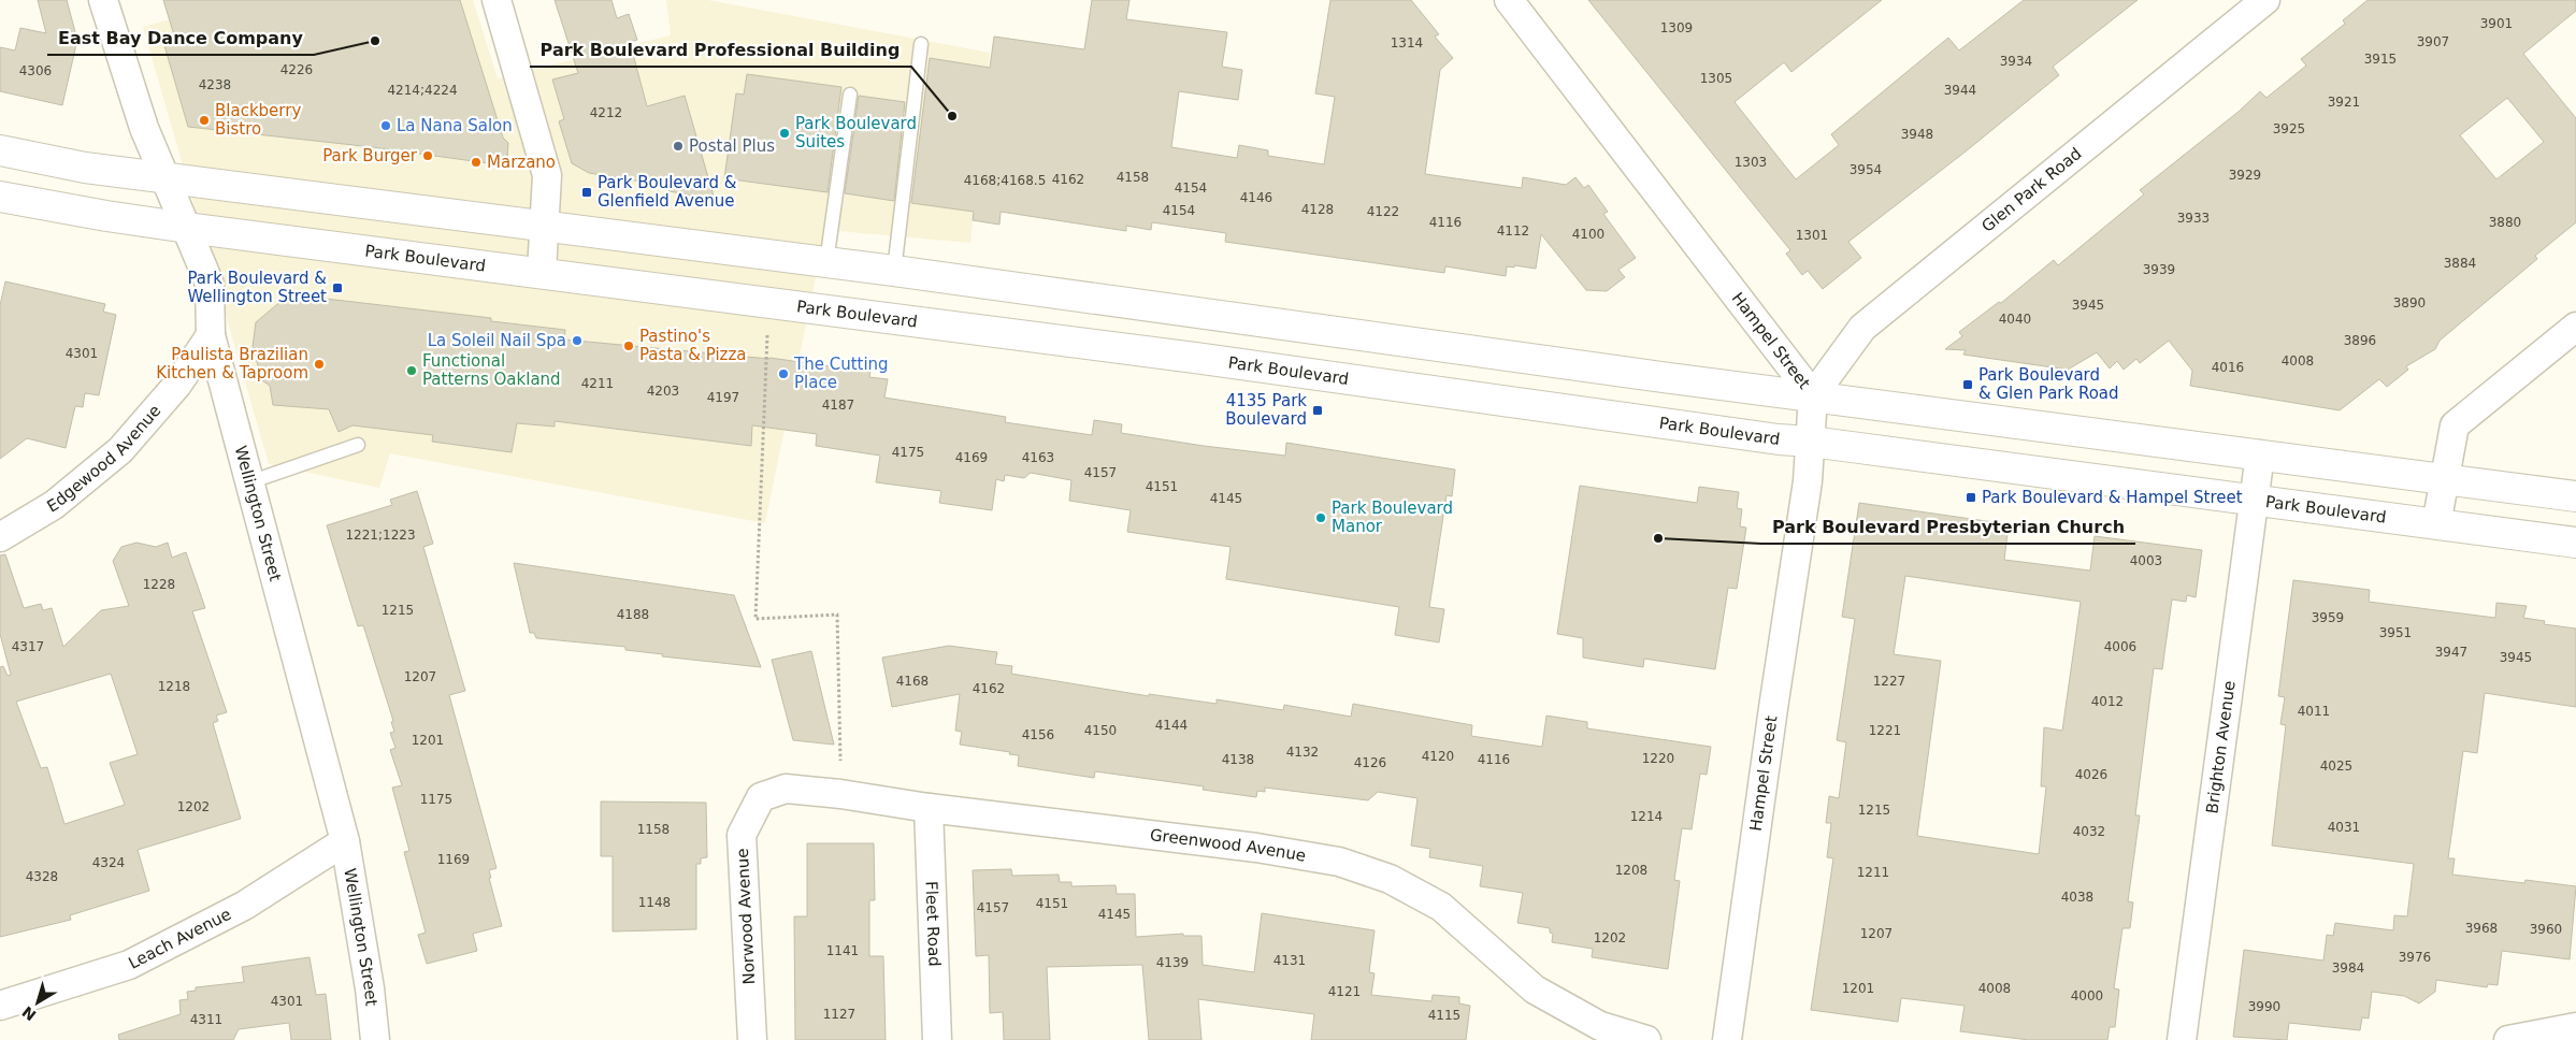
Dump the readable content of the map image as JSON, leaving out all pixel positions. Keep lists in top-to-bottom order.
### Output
{
  "streets": {
    "main road": ["Park Boulevard"],
    "street": [
      "Glen Park Road",
      "Hampel Street",
      "Edgewood Avenue",
      "Wellington Street",
      "Brighton Avenue",
      "Greenwood Avenue",
      "Norwood Avenue",
      "Fleet Road",
      "Leach Avenue"
    ]
  },
  "crossings": [
    ["Glen Park Road", "Hampel Street"],
    ["Park Boulevard", "Hampel Street"],
    ["Park Boulevard", "Wellington Street"],
    ["Park Boulevard", "Brighton Avenue"],
    ["Edgewood Avenue", "Wellington Street"],
    ["Wellington Street", "Leach Avenue"],
    ["Greenwood Avenue", "Norwood Avenue"],
    ["Greenwood Avenue", "Fleet Road"]
  ],
  "places": {
    "other": [
      "East Bay Dance Company",
      "Park Boulevard Professional Building",
      "Blackberry Bistro",
      "La Nana Salon",
      "Park Boulevard Suites",
      "Postal Plus",
      "Park Burger",
      "Marzano",
      "La Soleil Nail Spa",
      "Pastino's Pasta & Pizza",
      "Paulista Brazilian Kitchen & Taproom",
      "Functional Patterns Oakland",
      "The Cutting Place",
      "Park Boulevard Manor",
      "Park Boulevard Presbyterian Church"
    ],
    "transit": [
      "Park Boulevard & Glenfield Avenue",
      "Park Boulevard & Wellington Street",
      "Park Boulevard & Glen Park Road",
      "4135 Park Boulevard",
      "Park Boulevard & Hampel Street"
    ]
  },
  "house_numbers": [
    "3901",
    "1309",
    "3907",
    "1314",
    "3915",
    "3934",
    "4226",
    "4306",
    "1305",
    "4238",
    "4214;4224",
    "3944",
    "3921",
    "4212",
    "3925",
    "3948",
    "1303",
    "3954",
    "3929",
    "4158",
    "4162",
    "4168;4168.5",
    "4154",
    "4146",
    "4128",
    "4154",
    "4122",
    "3933",
    "4116",
    "3880",
    "4112",
    "4100",
    "1301",
    "3884",
    "3939",
    "3890",
    "3945",
    "4040",
    "3896",
    "4301",
    "4008",
    "4016",
    "4211",
    "4203",
    "4197",
    "4187",
    "4175",
    "4169",
    "4163",
    "4157",
    "4151",
    "4145",
    "1221;1223",
    "4003",
    "1228",
    "1215",
    "4188",
    "3959",
    "3951",
    "4317",
    "4006",
    "3947",
    "3945",
    "1207",
    "4168",
    "1227",
    "1218",
    "4162",
    "4012",
    "4011",
    "4144",
    "4150",
    "1221",
    "4156",
    "1201",
    "4132",
    "4120",
    "1220",
    "4138",
    "4116",
    "4126",
    "4025",
    "4026",
    "1175",
    "1202",
    "1215",
    "1214",
    "4031",
    "1158",
    "4032",
    "1169",
    "4324",
    "1208",
    "1211",
    "4328",
    "4038",
    "1148",
    "4151",
    "4157",
    "4145",
    "3968",
    "3960",
    "1207",
    "1202",
    "1141",
    "3976",
    "4131",
    "4139",
    "3984",
    "1201",
    "4008",
    "4121",
    "4000",
    "4301",
    "3990",
    "1127",
    "4115",
    "4311"
  ],
  "north": "bottom left"
}
